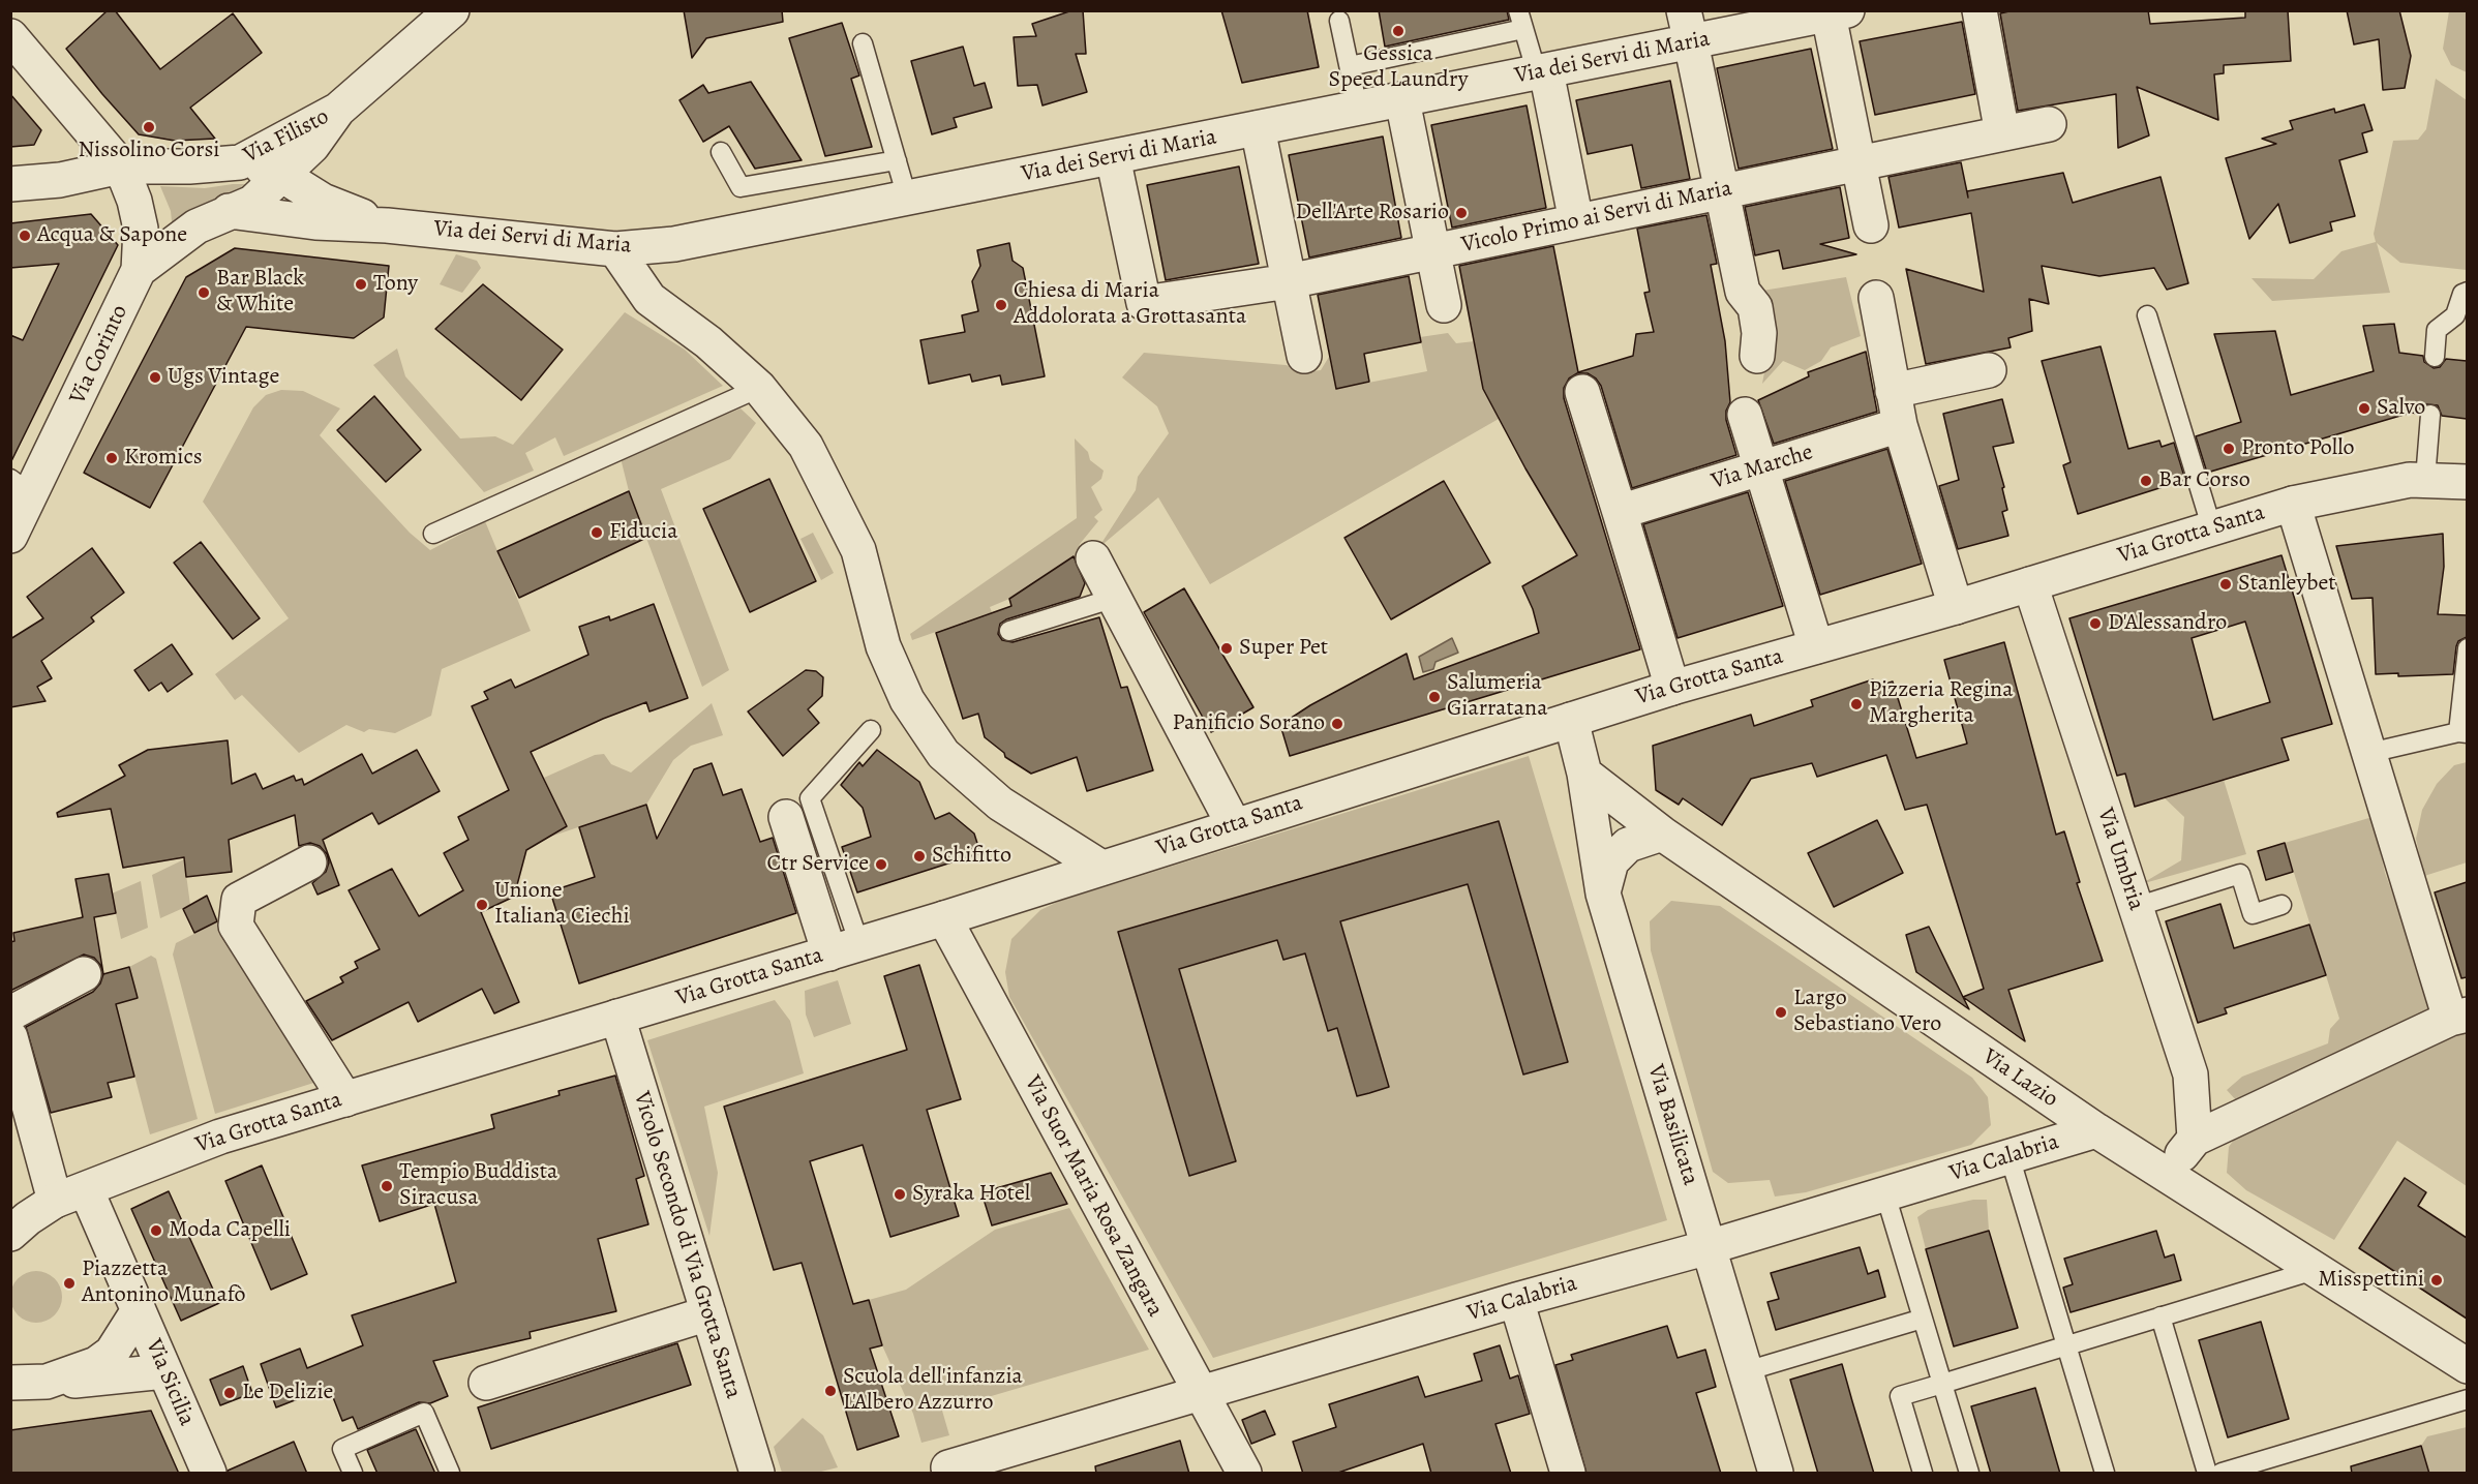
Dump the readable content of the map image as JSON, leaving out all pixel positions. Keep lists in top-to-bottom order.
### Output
{
  "streets": {
    "street": [
      "Via dei Servi di Maria",
      "Via Filisto",
      "Vicolo Primo ai Servi di Maria",
      "Via Corinto",
      "Via Marche",
      "Via Grotta Santa",
      "Via Umbria",
      "Via Lazio",
      "Via Basilicata",
      "Via Calabria",
      "Via Suor Maria Rosa Zangara",
      "Vicolo Secondo di Via Grotta Santa",
      "Via Sicilia"
    ]
  },
  "crossings": [
    ["Via dei Servi di Maria", "Vicolo Primo ai Servi di Maria"],
    ["Via Filisto", "Via Corinto"],
    ["Via Grotta Santa", "Via Umbria"],
    ["Via Grotta Santa", "Via Basilicata"],
    ["Via Grotta Santa", "Via Suor Maria Rosa Zangara"],
    ["Via Grotta Santa", "Vicolo Secondo di Via Grotta Santa"],
    ["Via Grotta Santa", "Via Sicilia"],
    ["Via Lazio", "Via Basilicata"],
    ["Via Lazio", "Via Calabria"],
    ["Via Basilicata", "Via Calabria"],
    ["Via Calabria", "Via Suor Maria Rosa Zangara"]
  ],
  "places": [
    "Gessica Speed Laundry",
    "Nissolino Corsi",
    "Dell'Arte Rosario",
    "Acqua & Sapone",
    "Tony",
    "Bar Black & White",
    "Chiesa di Maria Addolorata a Grottasanta",
    "Ugs Vintage",
    "Salvo",
    "Pronto Pollo",
    "Kromics",
    "Bar Corso",
    "Fiducia",
    "Stanleybet",
    "D'Alessandro",
    "Super Pet",
    "Salumeria Giarratana",
    "Pizzeria Regina Margherita",
    "Panificio Sorano",
    "Schifitto",
    "Ctr Service",
    "Unione Italiana Ciechi",
    "Largo Sebastiano Vero",
    "Tempio Buddista Siracusa",
    "Syraka Hotel",
    "Moda Capelli",
    "Misspettini",
    "Piazzetta Antonino Munafò",
    "Scuola dell'infanzia L'Albero Azzurro",
    "Le Delizie"
  ]
}
